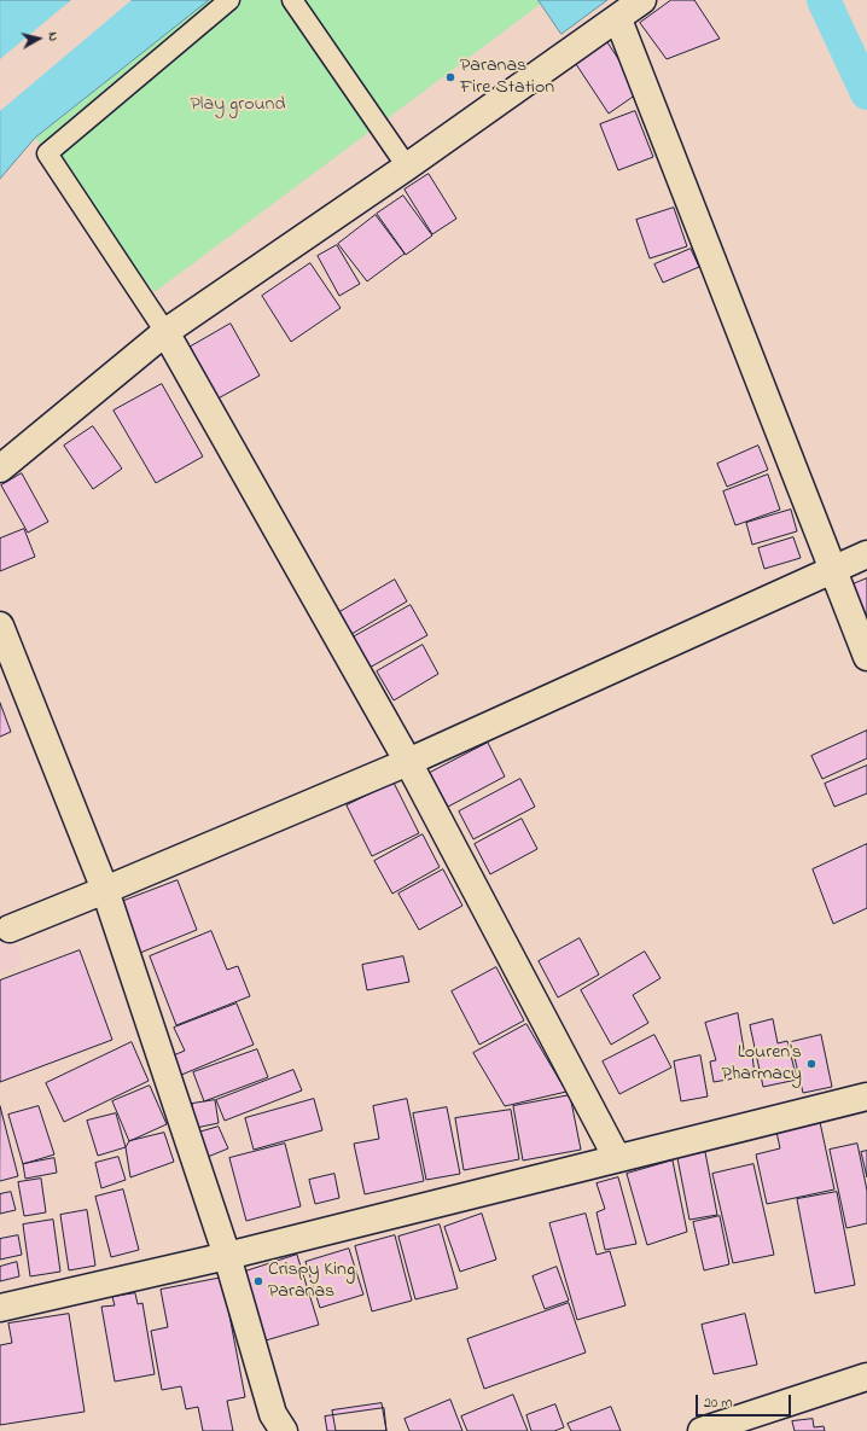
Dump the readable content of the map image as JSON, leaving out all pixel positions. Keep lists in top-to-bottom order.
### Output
{
  "parks": ["Play ground"],
  "places": ["Paranas Fire Station", "Louren's Pharmacy", "Crispy King Paranas"],
  "scale_bar": "20 m",
  "north": "right"
}
